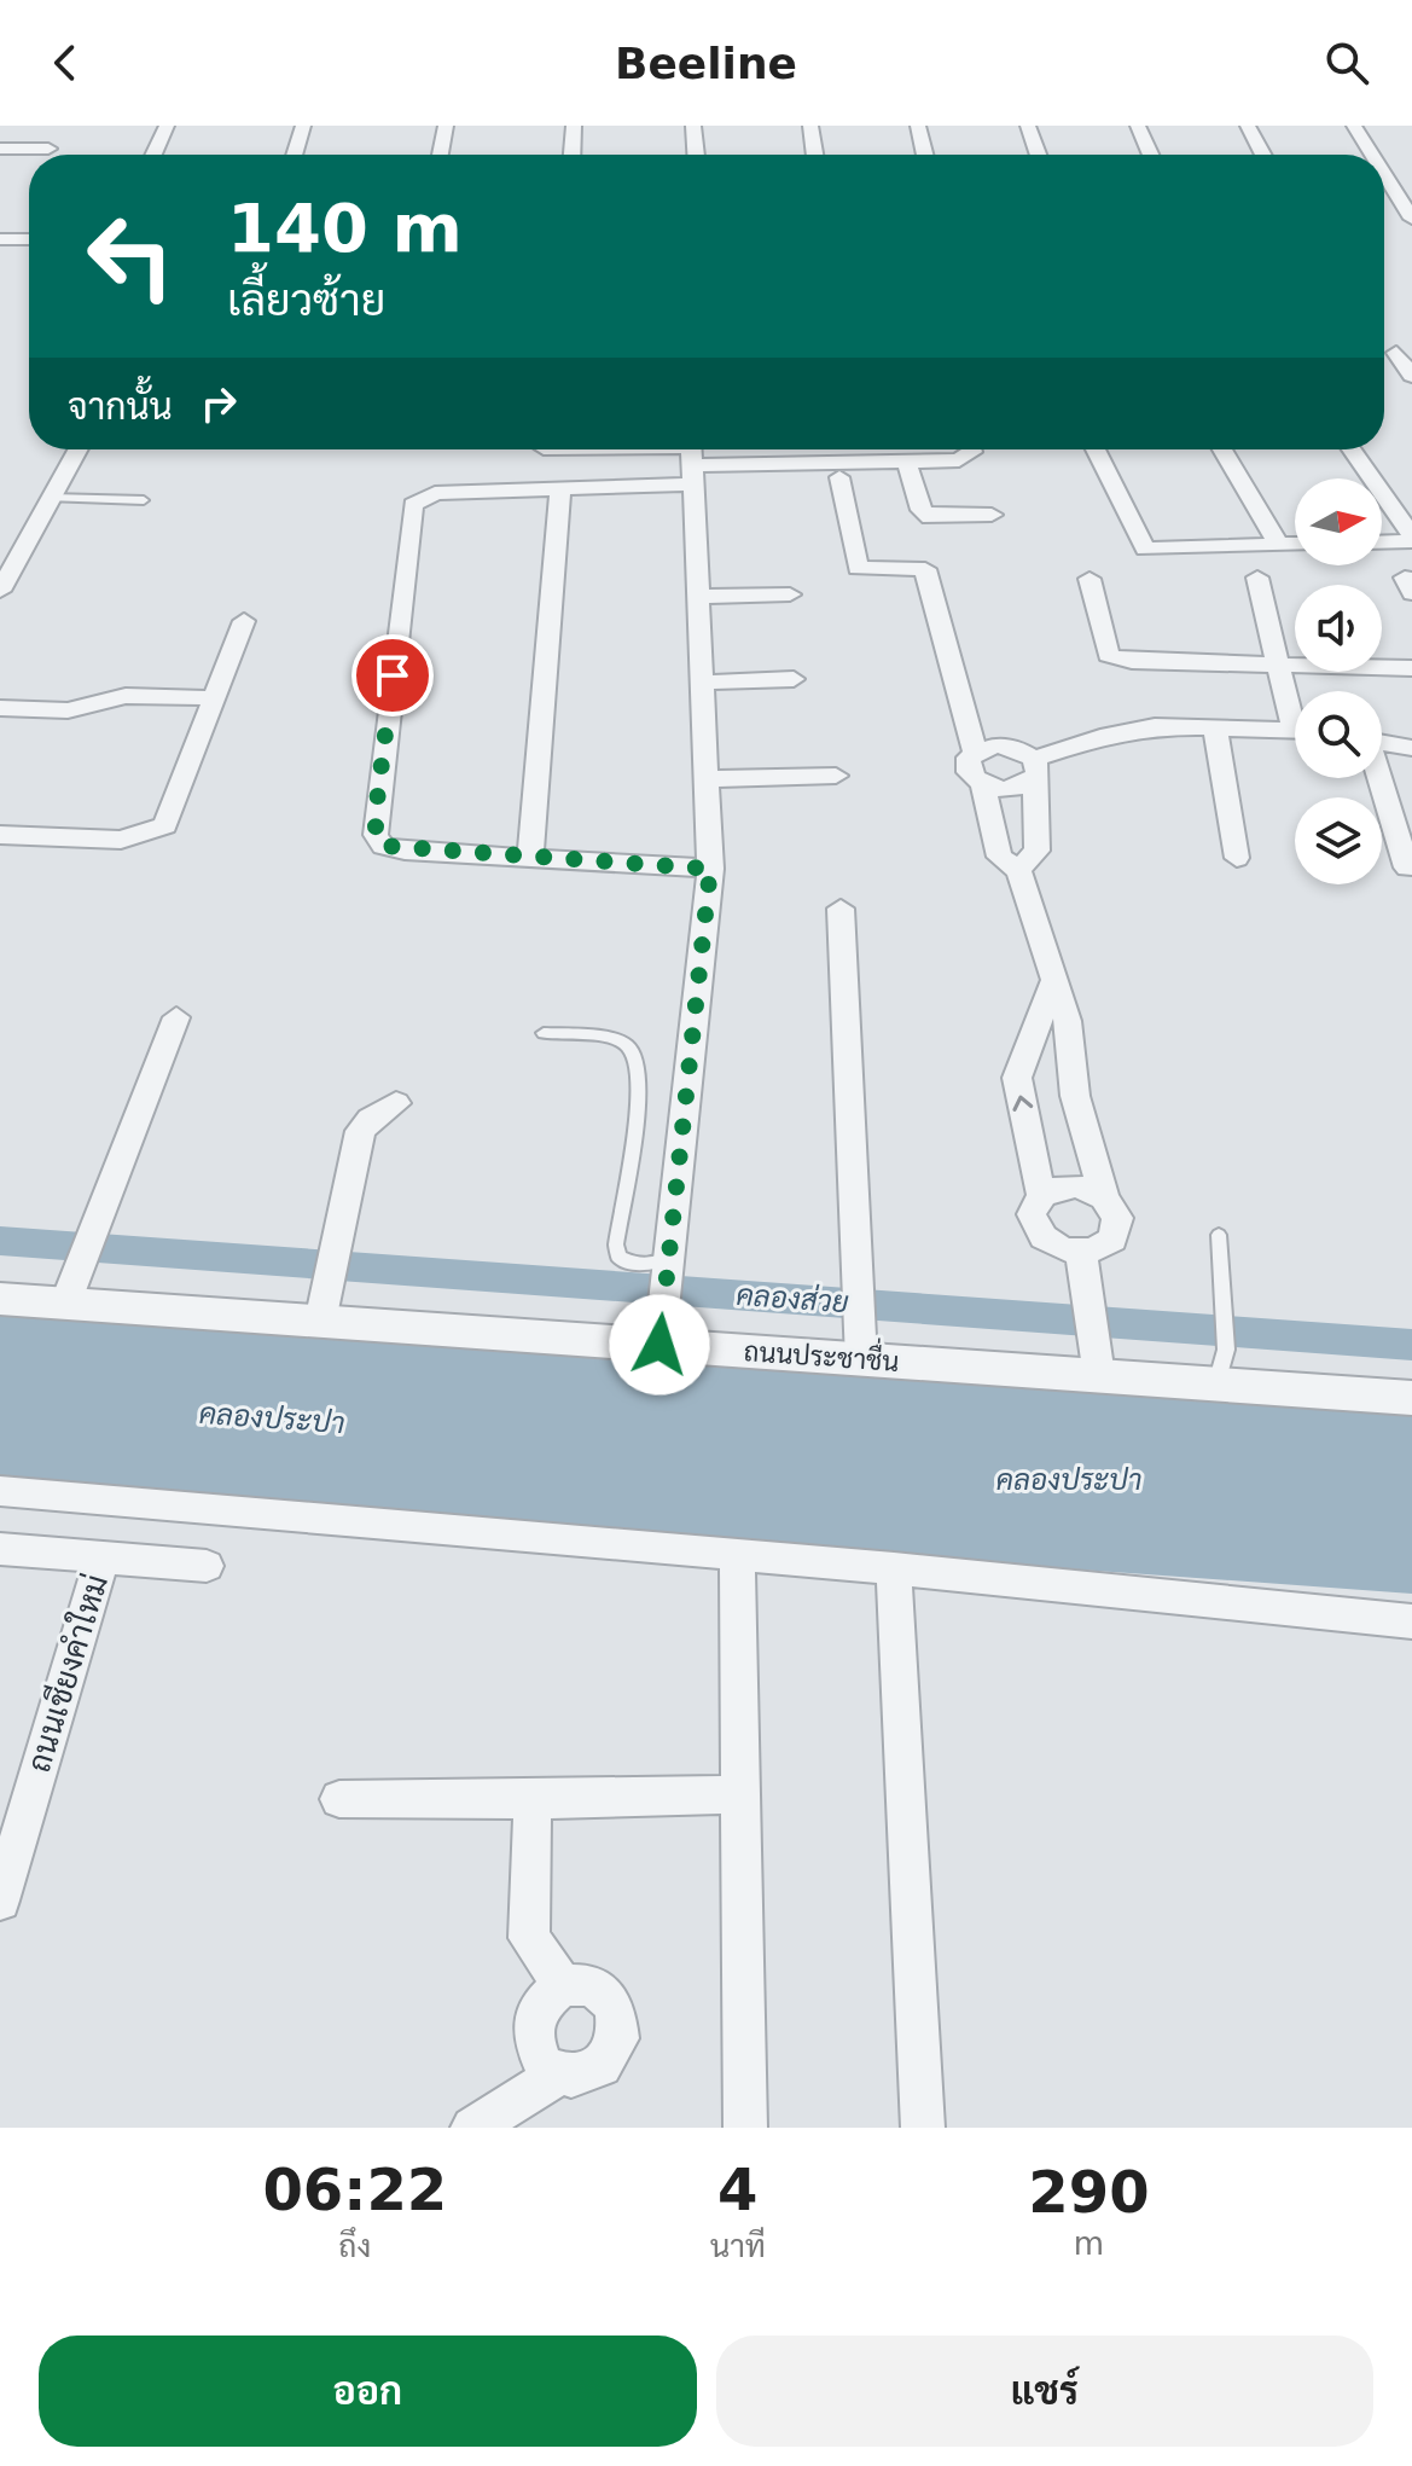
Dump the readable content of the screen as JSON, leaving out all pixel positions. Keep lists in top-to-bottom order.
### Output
{
  "streets": {
    "street": ["ถนนประชาชื่น", "ถนนเชียงคำใหม่"]
  },
  "water": ["คลองส่วย", "คลองประปา"],
  "north": "right",
  "page": {
    "header": "Beeline",
    "turn": ["140 m", "เลี้ยวซ้าย"],
    "then": "จากนั้น",
    "eta": [
      "06:22",
      "ถึง",
      "4",
      "นาที",
      "290",
      "m"
    ],
    "buttons": ["ออก", "แชร์"]
  }
}
